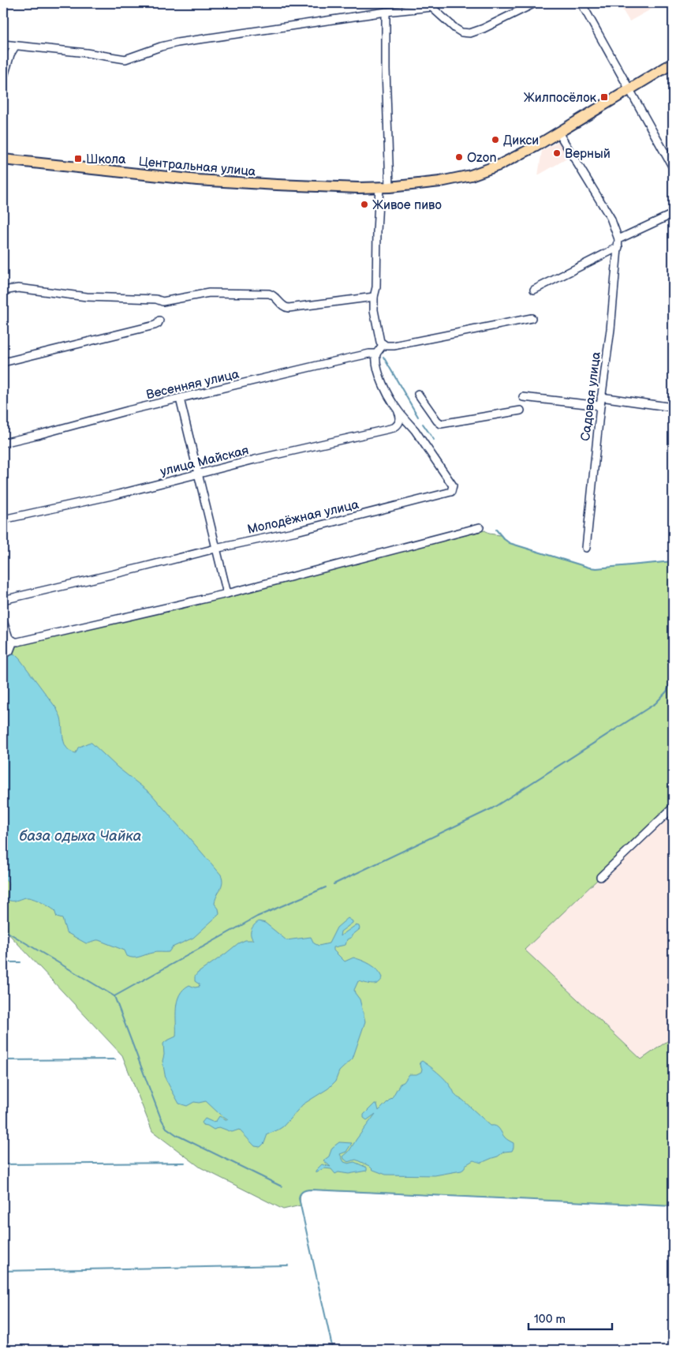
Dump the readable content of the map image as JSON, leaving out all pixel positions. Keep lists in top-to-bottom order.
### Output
{
  "streets": {
    "main road": ["Центральная улица"],
    "street": [
      "Весенняя улица",
      "Садовая улица",
      "улица Майская",
      "Молодёжная улица"
    ]
  },
  "crossings": [
    ["Весенняя улица", "Молодёжная улица"],
    ["улица Майская", "Молодёжная улица"]
  ],
  "water": ["база одыха Чайка"],
  "places": {
    "transit": ["Жилпосёлок", "Школа"],
    "other": [
      "Дикси",
      "Верный",
      "Ozon",
      "Живое пиво"
    ]
  },
  "scale_bar": "100 m"
}
